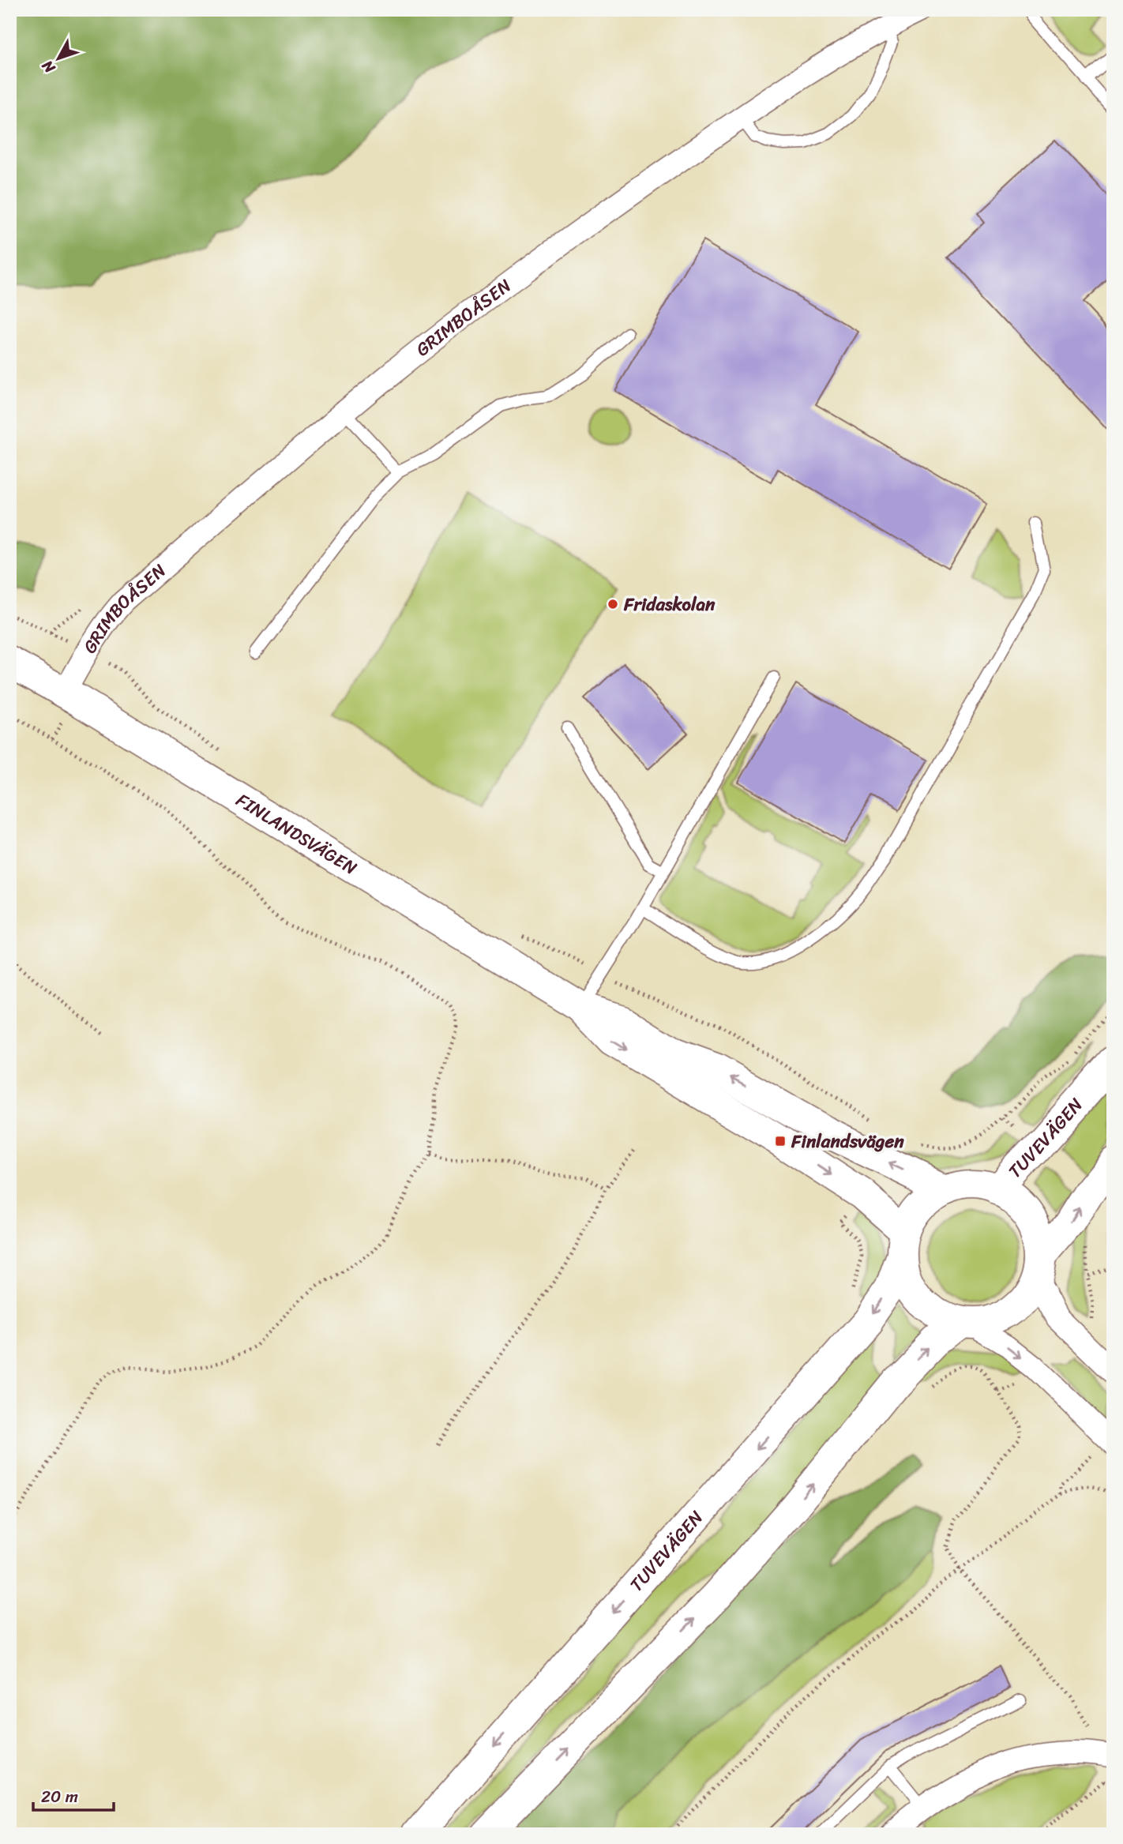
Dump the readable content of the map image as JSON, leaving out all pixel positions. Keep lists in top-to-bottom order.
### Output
{
  "streets": {
    "main road": ["FINLANDSVÄGEN", "TUVEVÄGEN"],
    "street": ["GRIMBOÅSEN"]
  },
  "crossings": [
    ["GRIMBOÅSEN", "FINLANDSVÄGEN"],
    ["FINLANDSVÄGEN", "TUVEVÄGEN"]
  ],
  "places": {
    "other": ["Fridaskolan"],
    "transit": ["Finlandsvägen"]
  },
  "scale_bar": "20 m",
  "north": "bottom left"
}
